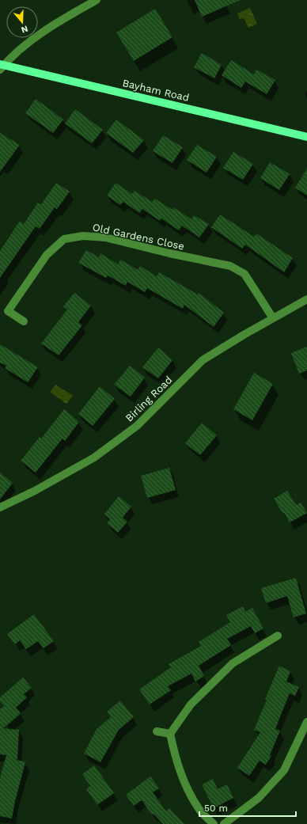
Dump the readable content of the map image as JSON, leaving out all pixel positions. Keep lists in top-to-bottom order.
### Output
{
  "streets": {
    "main road": ["Bayham Road"],
    "street": ["Old Gardens Close", "Birling Road"]
  },
  "crossings": [
    ["Old Gardens Close", "Birling Road"]
  ],
  "scale_bar": "50 m",
  "north": "bottom"
}
